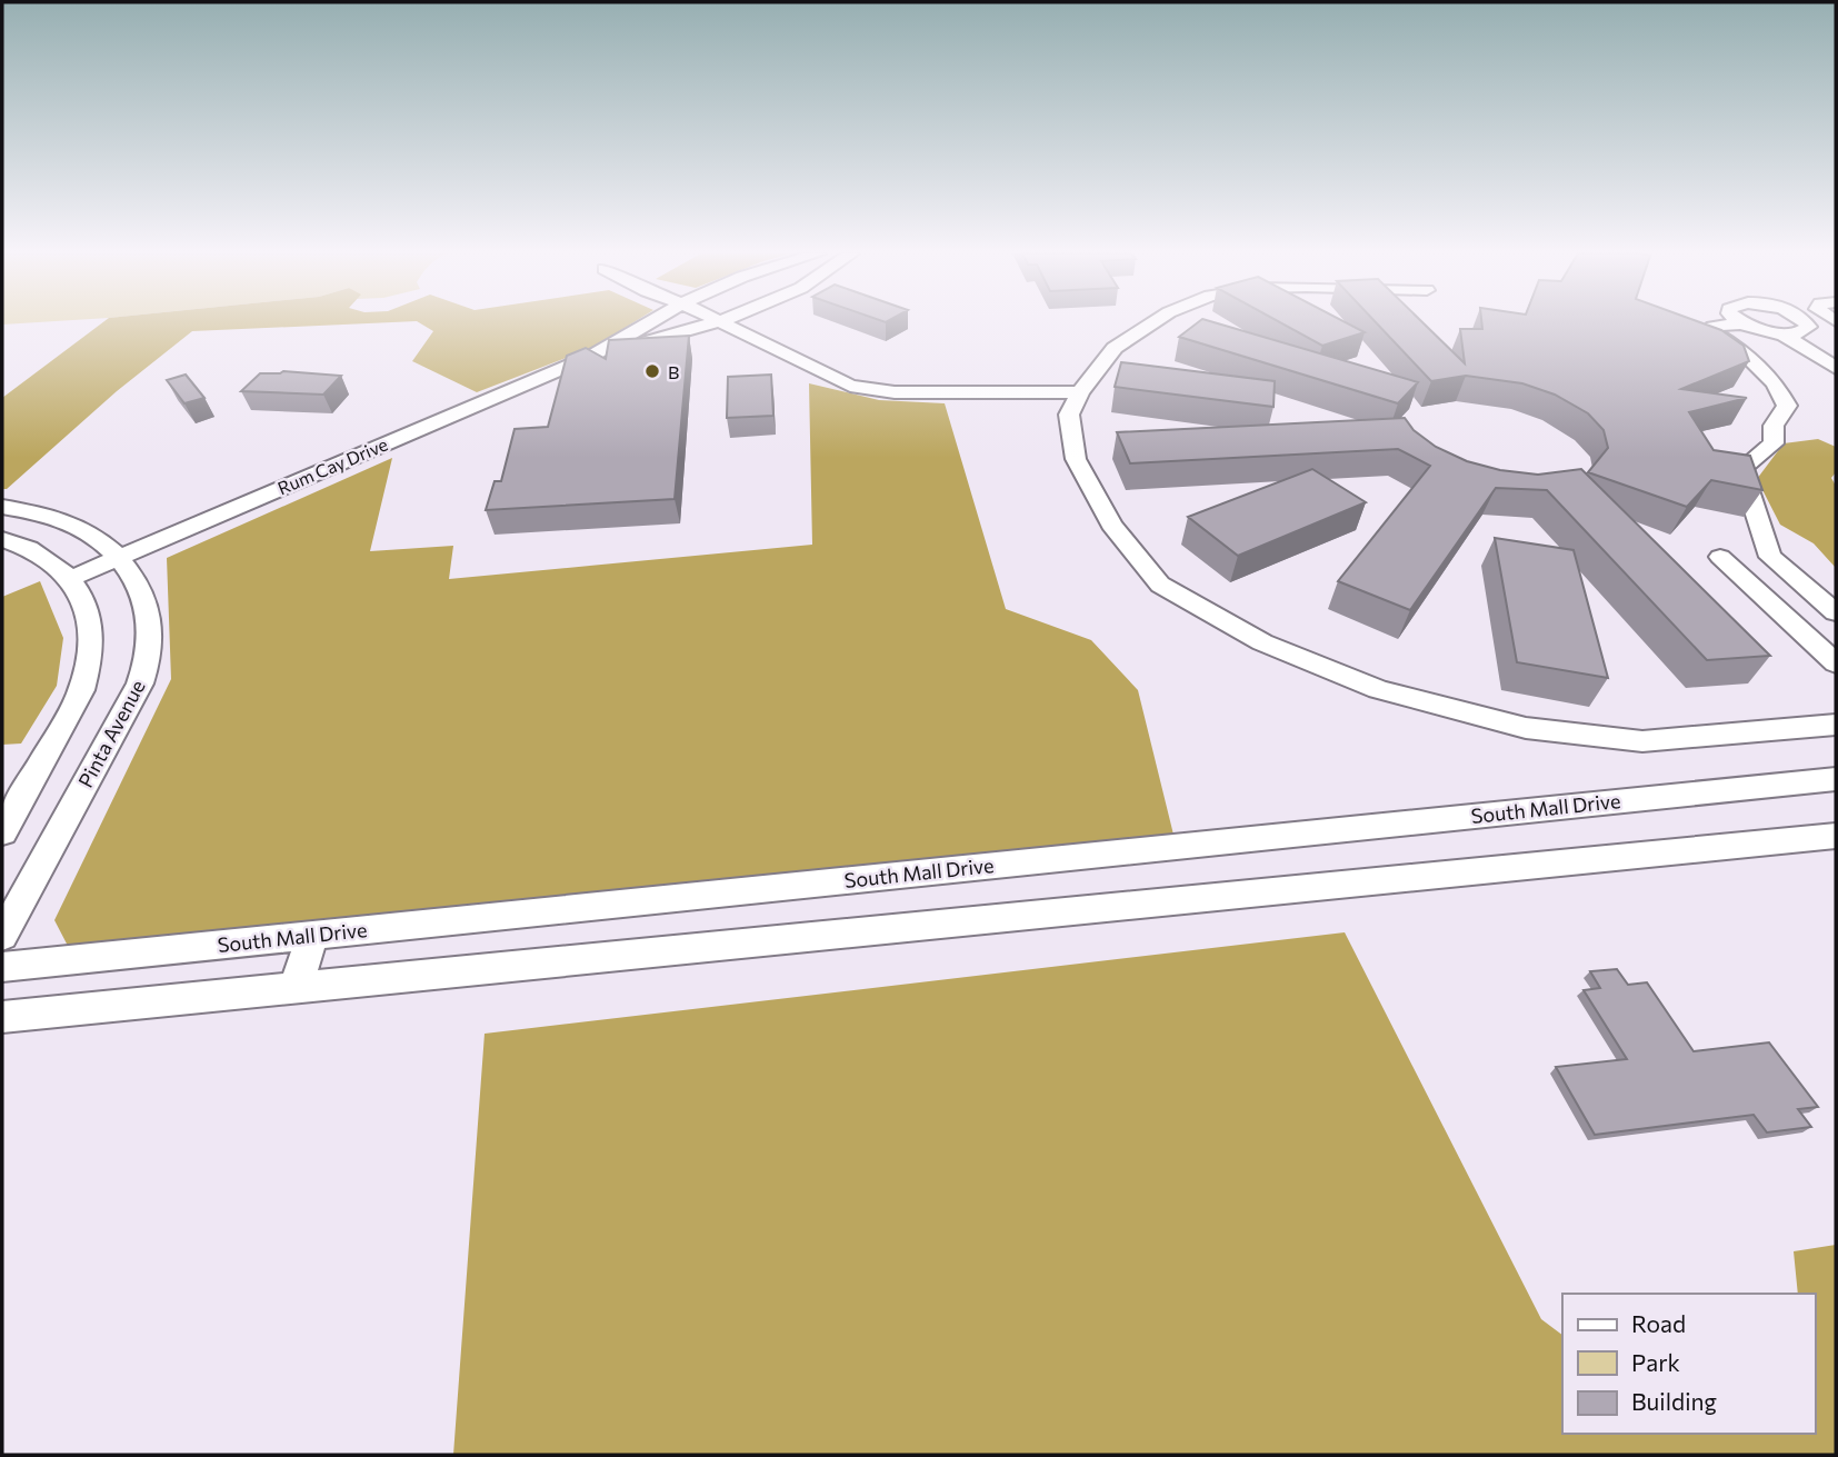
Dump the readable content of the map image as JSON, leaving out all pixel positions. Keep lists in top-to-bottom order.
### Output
{
  "streets": {
    "street": ["Rum Cay Drive", "Pinta Avenue", "South Mall Drive"]
  },
  "crossings": [
    ["Rum Cay Drive", "Pinta Avenue"]
  ],
  "places": ["B"],
  "legend": ["Road", "Park", "Building"]
}
